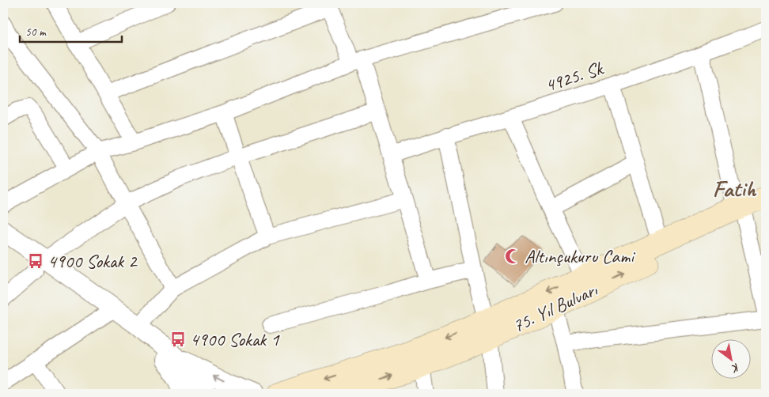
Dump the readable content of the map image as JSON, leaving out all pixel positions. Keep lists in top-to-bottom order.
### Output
{
  "streets": {
    "main road": ["75. Yıl Bulvarı"],
    "street": ["4925. Sk"]
  },
  "districts": ["Fatih"],
  "places": {
    "mosque": ["Altınçukuru Cami"],
    "bus stop": ["4900 Sokak 2", "4900 Sokak 1"]
  },
  "scale_bar": "50 m",
  "north": "bottom right"
}
